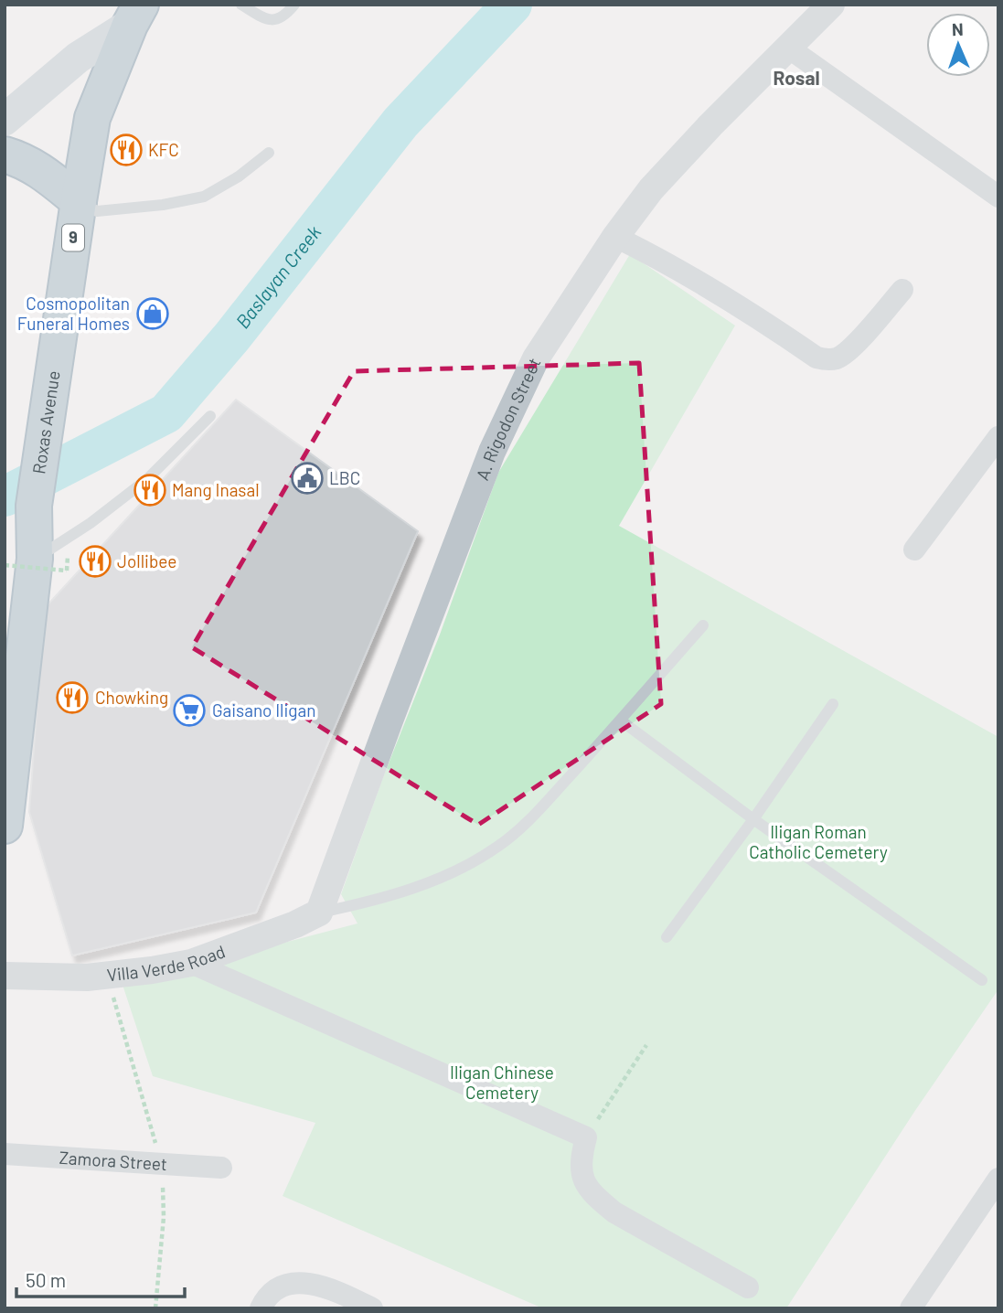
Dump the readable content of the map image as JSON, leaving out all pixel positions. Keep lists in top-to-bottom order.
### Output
{
  "streets": {
    "highway": ["9", "Roxas Avenue"],
    "street": ["A. Rigodon Street", "Villa Verde Road", "Zamora Street"]
  },
  "crossings": [
    ["A. Rigodon Street", "Villa Verde Road"]
  ],
  "districts": ["Rosal"],
  "water": ["Baslayan Creek"],
  "parks": ["Iligan Roman Catholic Cemetery", "Iligan Chinese Cemetery"],
  "places": {
    "restaurant": [
      "KFC",
      "Mang Inasal",
      "Jollibee",
      "Chowking"
    ],
    "shop": ["Cosmopolitan Funeral Homes"],
    "public building": ["LBC"],
    "supermarket": ["Gaisano Iligan"]
  },
  "scale_bar": "50 m",
  "north": "top"
}
